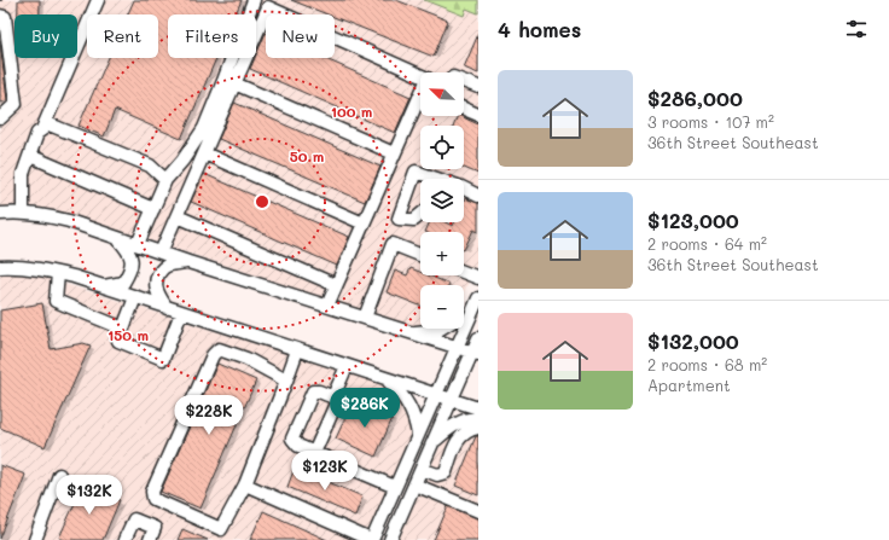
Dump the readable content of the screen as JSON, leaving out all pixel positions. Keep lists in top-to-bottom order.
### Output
{
  "north": "top left",
  "page": {
    "heading": "4 homes",
    "chip": [
      "Buy",
      "Rent",
      "Filters",
      "New"
    ],
    "list": [
      {
        "name": "$286,000",
        "note": "3 rooms · 107 m² · 36th Street Southeast"
      },
      {
        "name": "$123,000",
        "note": "2 rooms · 64 m² · 36th Street Southeast"
      },
      {
        "name": "$132,000",
        "note": "2 rooms · 68 m² · Apartment"
      }
    ],
    "map_buttons": ["+", "−"],
    "price": [
      "$286K",
      "$228K",
      "$123K",
      "$132K"
    ]
  },
  "rings": ["100 m", "50 m", "150 m"]
}
